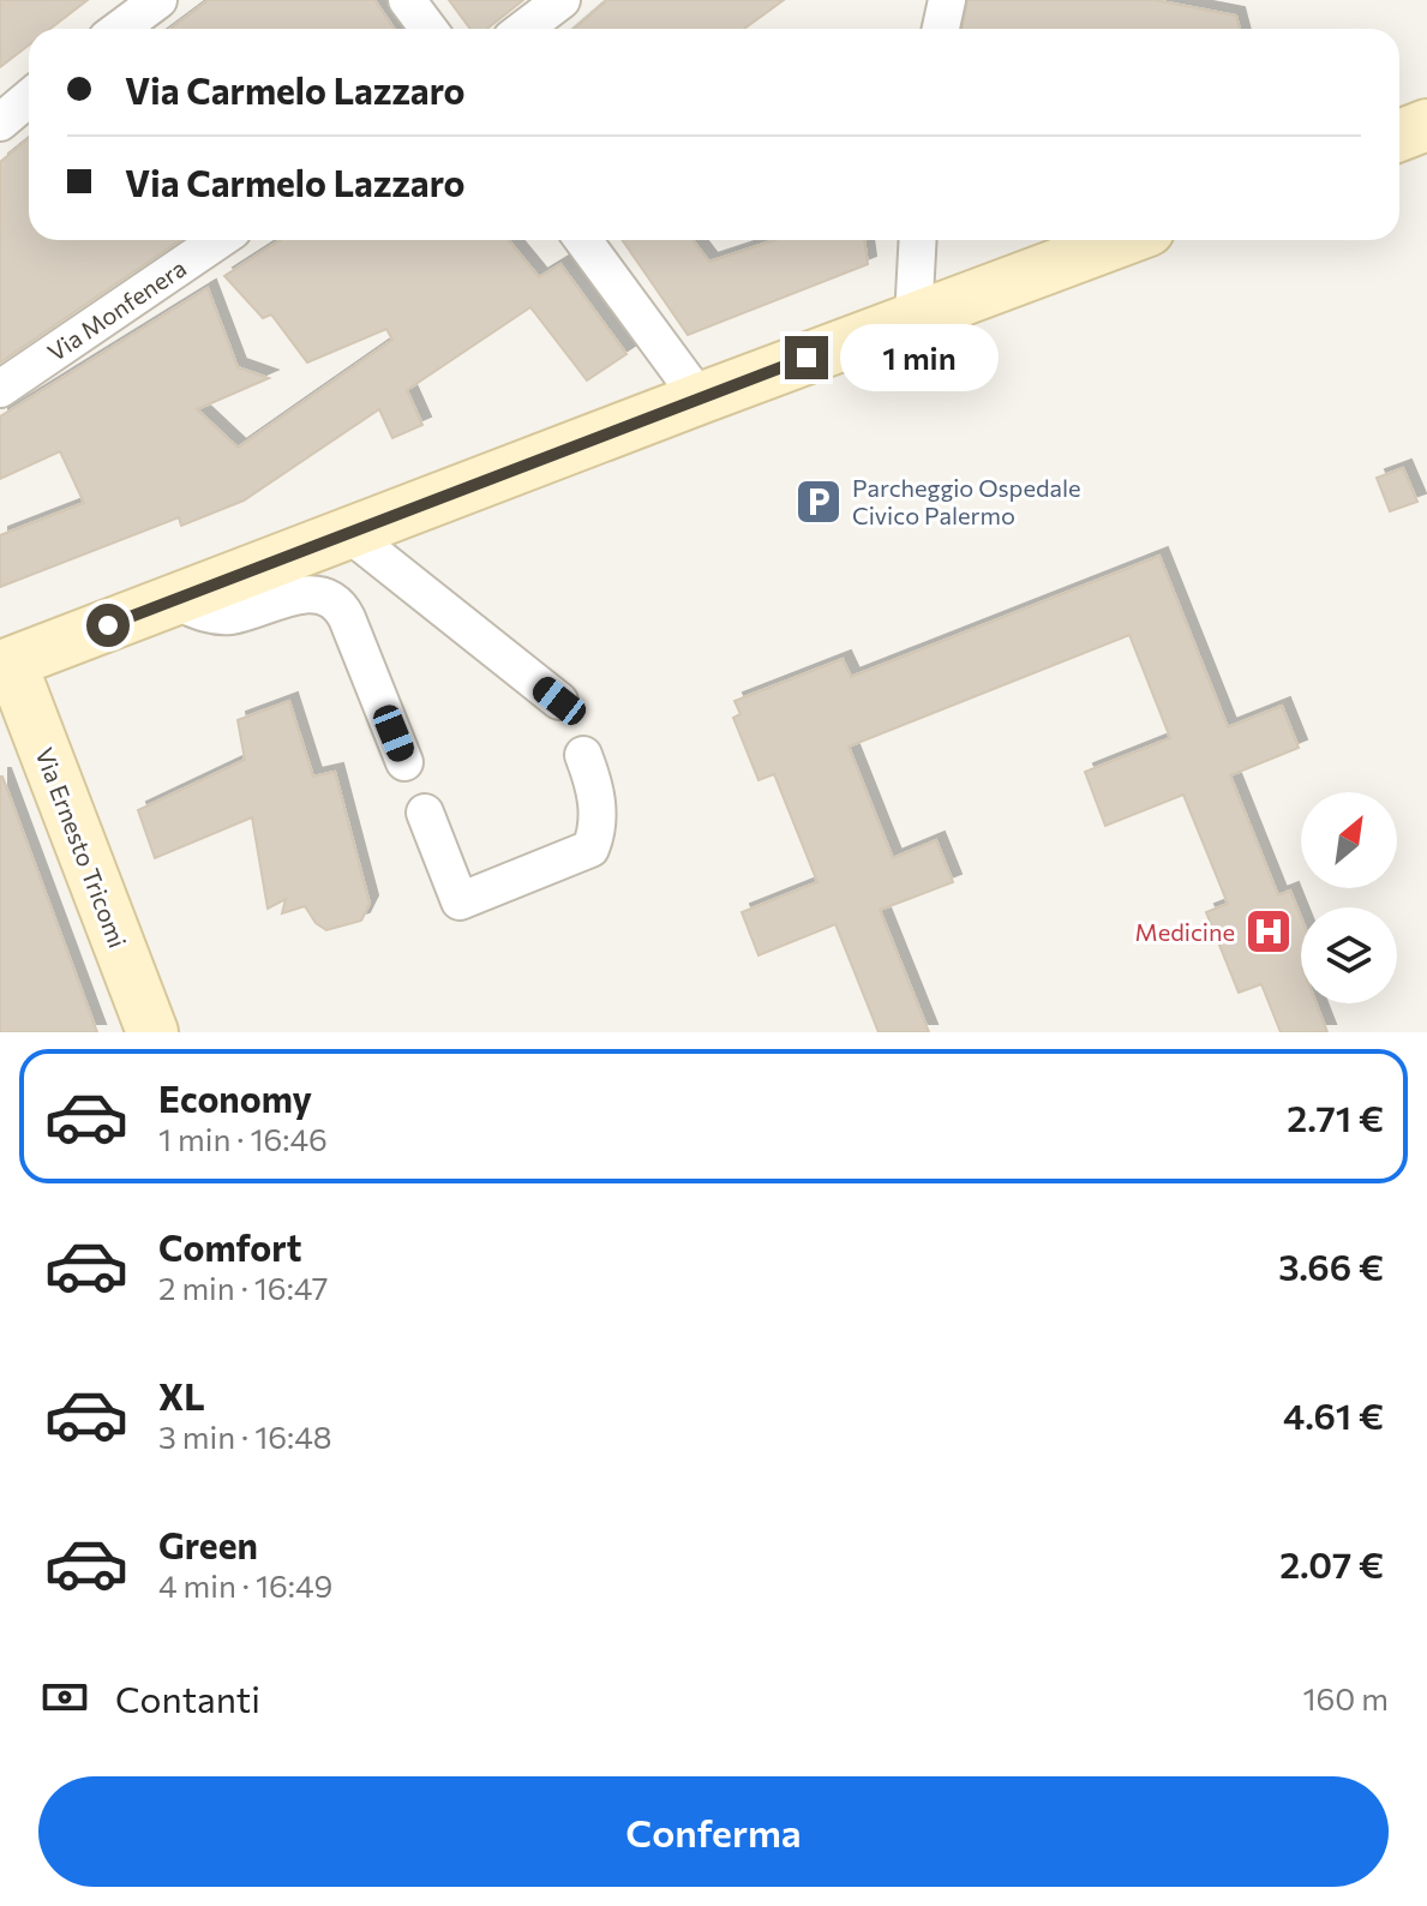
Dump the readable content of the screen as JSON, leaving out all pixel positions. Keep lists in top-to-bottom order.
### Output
{
  "streets": {
    "street": ["Via Monfenera", "Via Ernesto Tricomi"]
  },
  "places": {
    "parking": ["Parcheggio Ospedale Civico Palermo"],
    "hospital": ["Medicine"]
  },
  "north": "top right",
  "page": {
    "banner": ["Via Carmelo Lazzaro", "Via Carmelo Lazzaro"],
    "bubble": "1 min",
    "list": [
      {
        "name": "Economy",
        "note": "1 min · 16:46",
        "value": "2.71 €"
      },
      {
        "name": "Comfort",
        "note": "2 min · 16:47",
        "value": "3.66 €"
      },
      {
        "name": "XL",
        "note": "3 min · 16:48",
        "value": "4.61 €"
      },
      {
        "name": "Green",
        "note": "4 min · 16:49",
        "value": "2.07 €"
      }
    ],
    "pay": ["Contanti", "160 m"],
    "buttons": "Conferma"
  }
}
